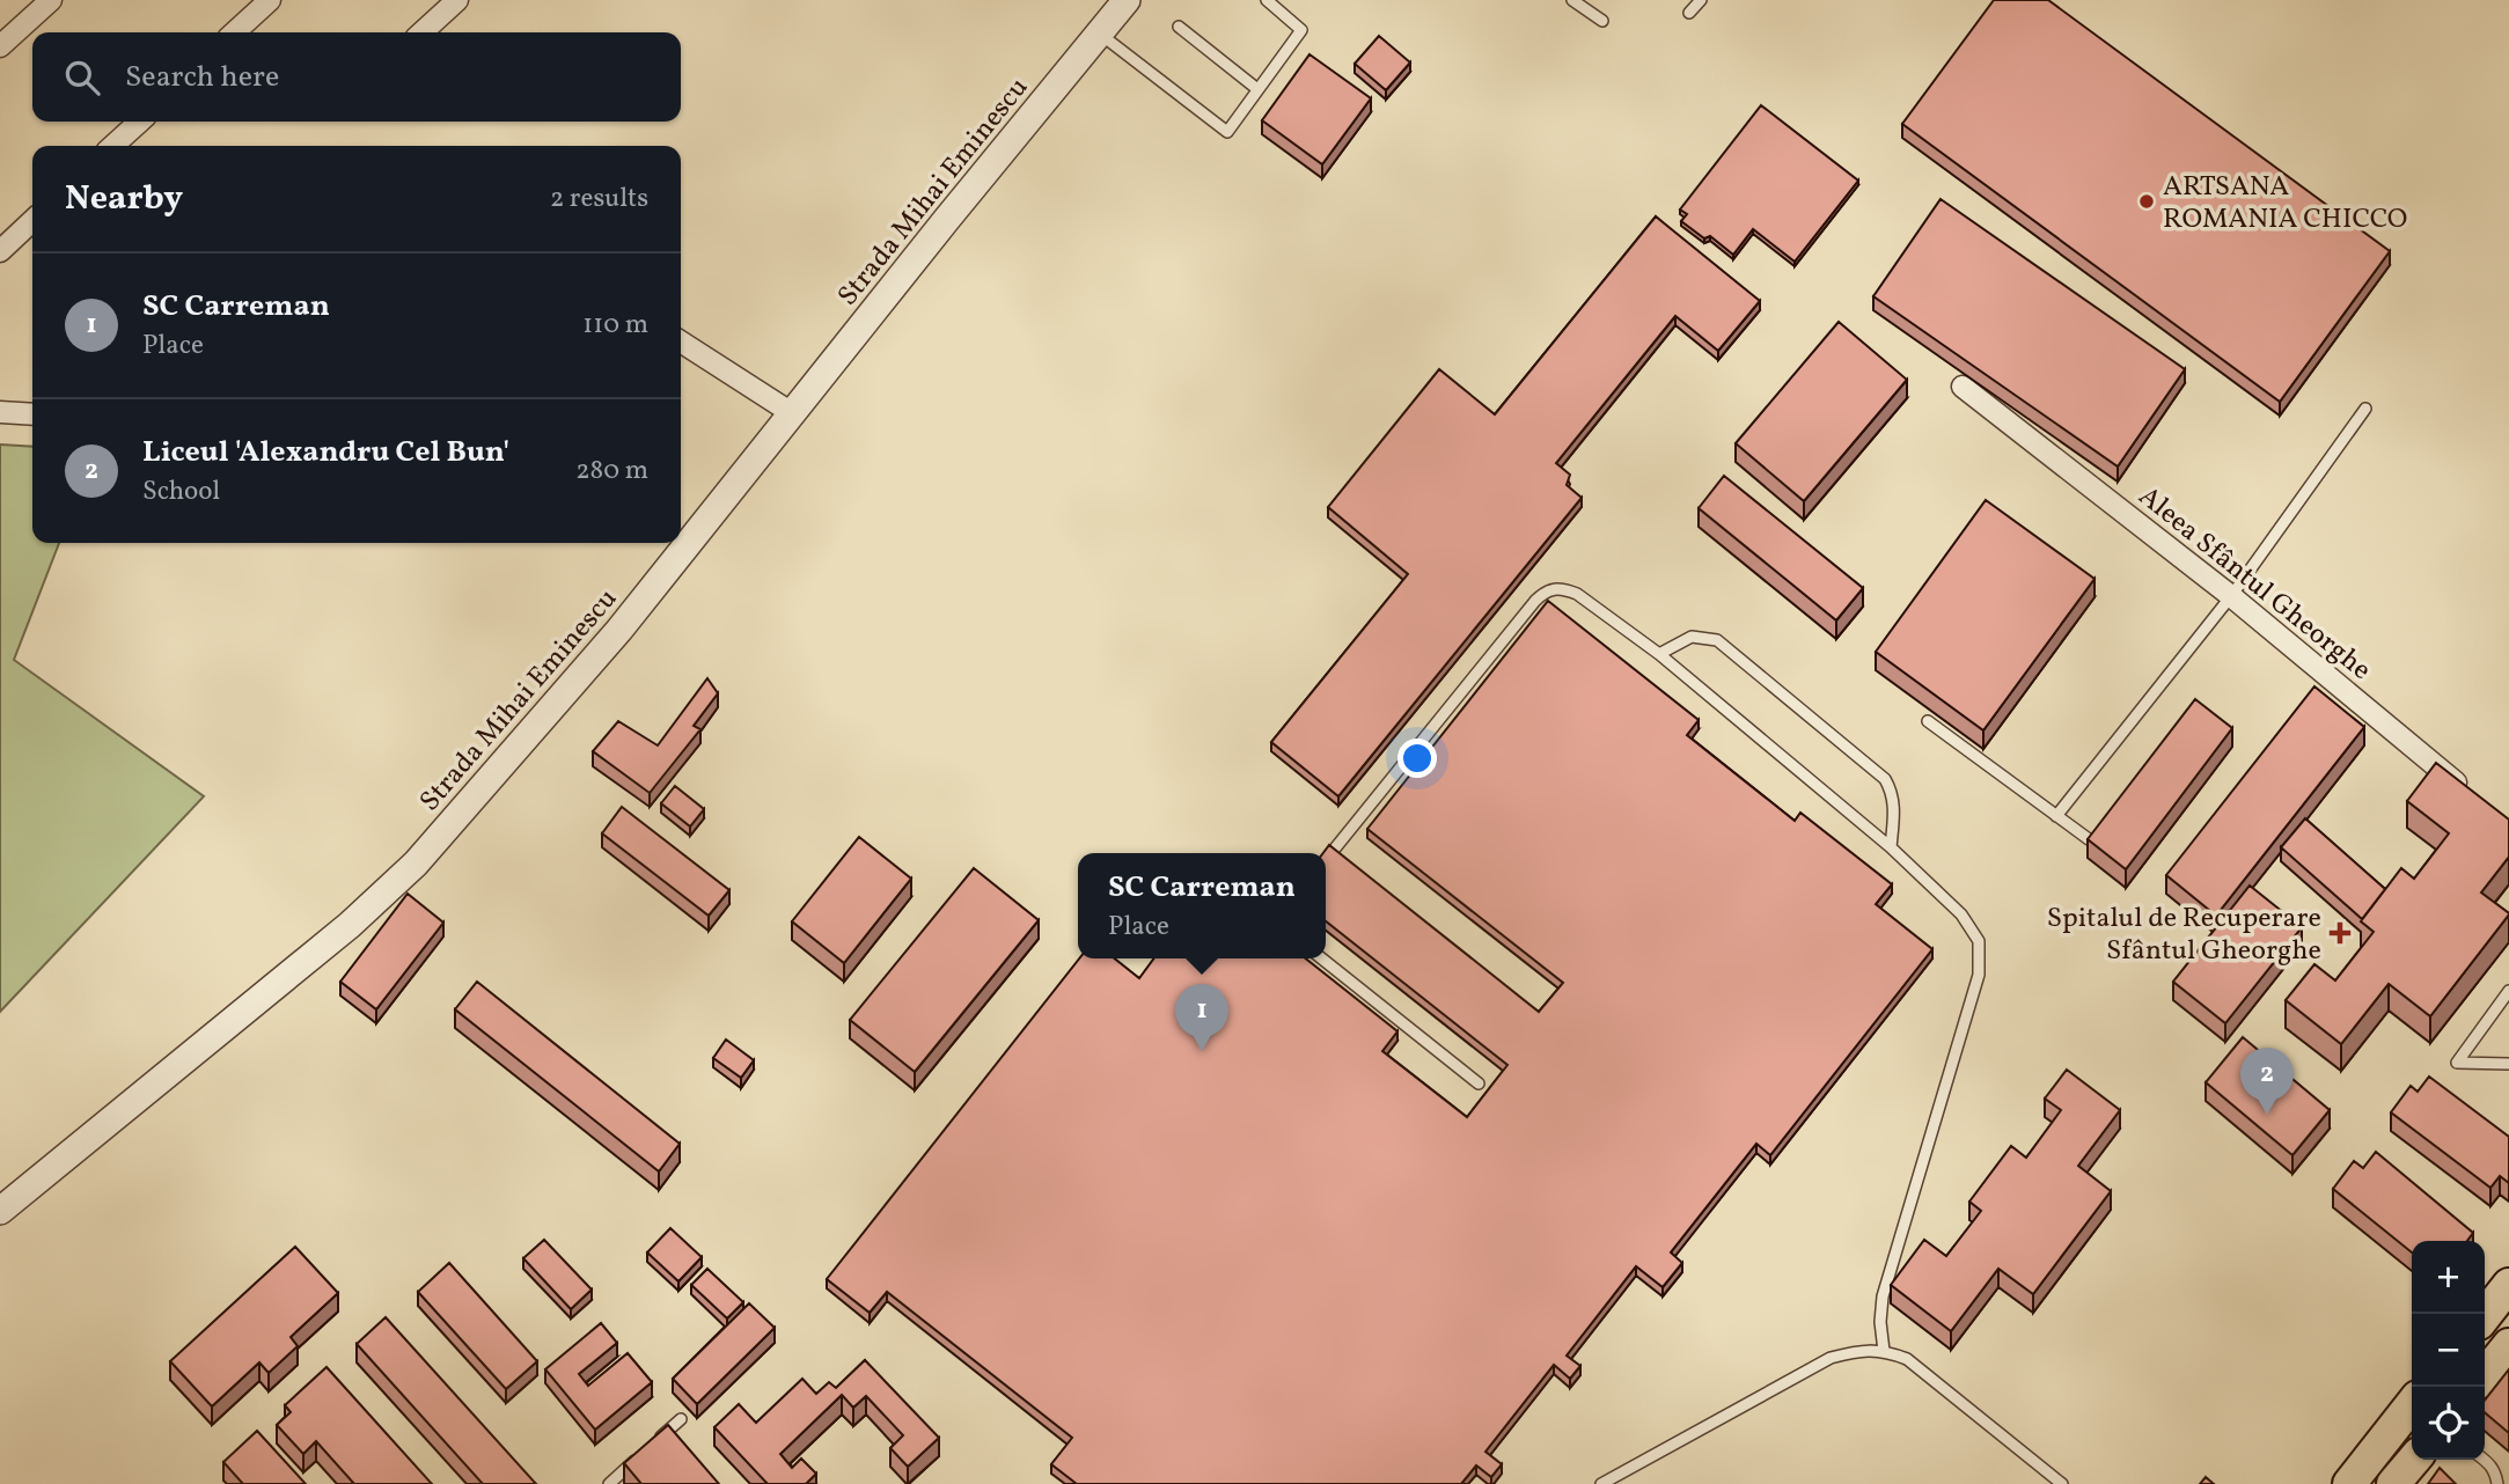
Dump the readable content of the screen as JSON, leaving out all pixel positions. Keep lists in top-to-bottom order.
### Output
{
  "streets": {
    "street": ["Strada Mihai Eminescu", "Aleea Sfântul Gheorghe"]
  },
  "places": {
    "other": ["ARTSANA ROMANIA CHICCO"],
    "health": ["Spitalul de Recuperare Sfântul Gheorghe"]
  },
  "page": {
    "search": "Search here",
    "heading": ["Nearby", "2 results"],
    "list": [
      {
        "mark": "1",
        "name": "SC Carreman",
        "note": "Place",
        "value": "110 m"
      },
      {
        "mark": "2",
        "name": "Liceul 'Alexandru Cel Bun'",
        "note": "School",
        "value": "280 m"
      }
    ],
    "popup": ["SC Carreman", "Place"],
    "pins": ["1", "2"],
    "map_buttons": ["+", "−"]
  }
}
